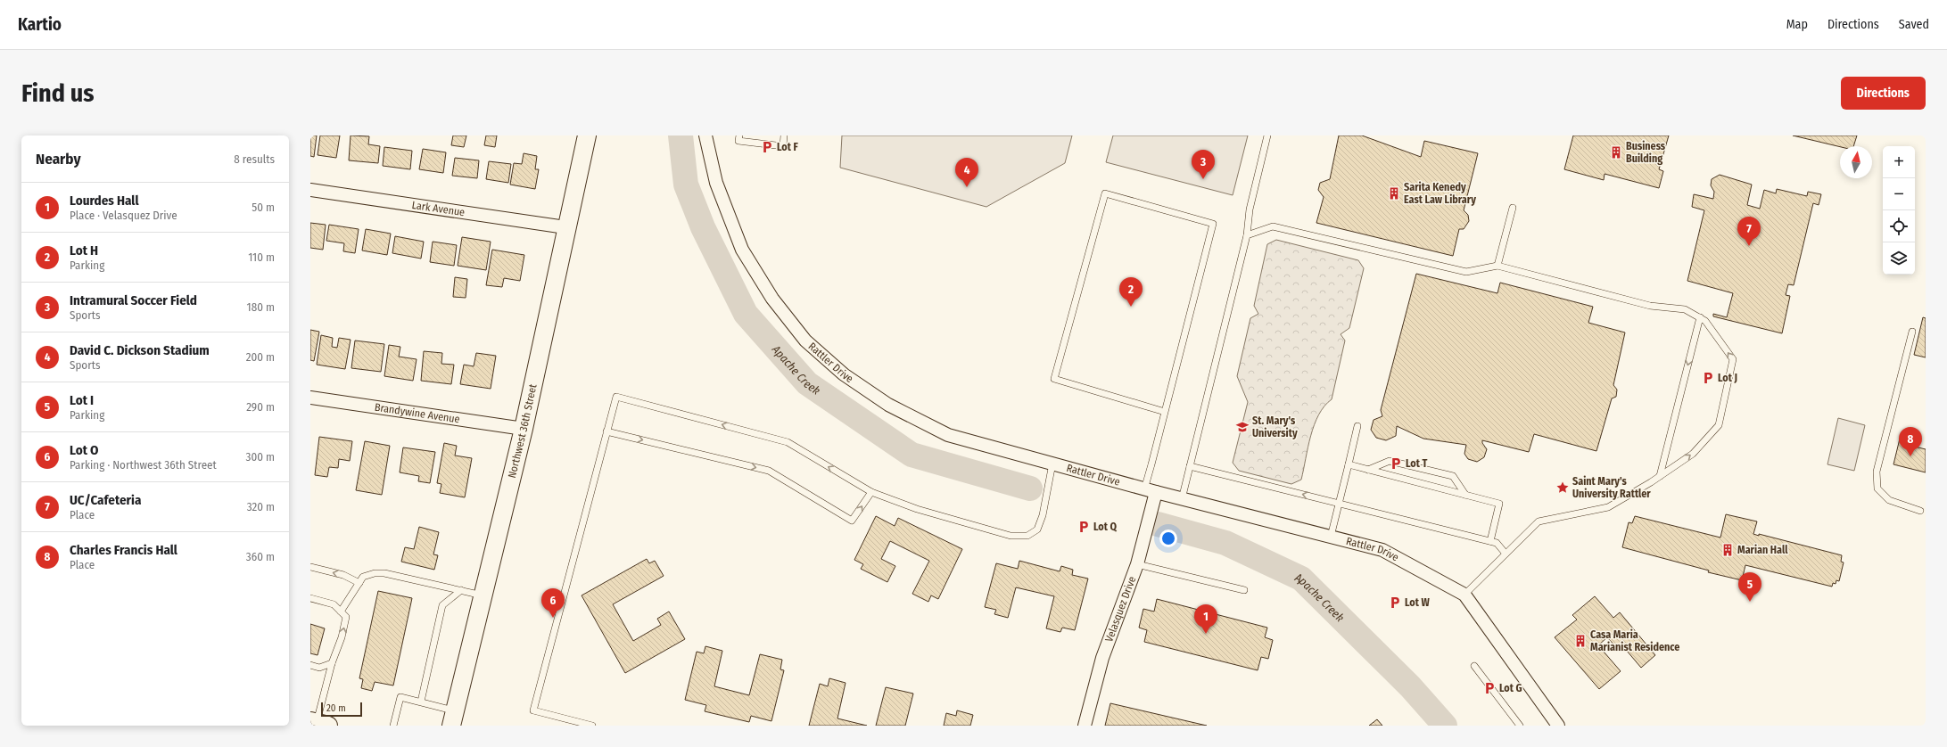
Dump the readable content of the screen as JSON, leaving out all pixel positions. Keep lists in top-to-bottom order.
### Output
{
  "streets": {
    "main road": ["Northwest 36th Street"],
    "street": [
      "Lark Avenue",
      "Rattler Drive",
      "Brandywine Avenue",
      "Velasquez Drive"
    ]
  },
  "crossings": [
    ["Lark Avenue", "Northwest 36th Street"],
    ["Rattler Drive", "Velasquez Drive"],
    ["Brandywine Avenue", "Northwest 36th Street"]
  ],
  "water": ["Apache Creek"],
  "places": {
    "parking": [
      "Lot F",
      "Lot J",
      "Lot T",
      "Lot Q",
      "Lot W",
      "Lot G"
    ],
    "building": [
      "Business Building",
      "Sarita Kenedy East Law Library",
      "Marian Hall",
      "Casa Maria Marianist Residence"
    ],
    "school or university": ["St. Mary's University"],
    "place": ["Saint Mary's University Rattler"]
  },
  "scale_bar": "20 m",
  "north": "top",
  "page": {
    "header": "Kartio",
    "nav": ["Map", "Directions", "Saved"],
    "buttons": "Directions",
    "title": "Find us",
    "heading": ["Nearby", "8 results"],
    "map_buttons": ["+", "−"],
    "pins": [
      "3",
      "4",
      "7",
      "2",
      "8",
      "5",
      "6",
      "1"
    ],
    "list": [
      {
        "mark": "1",
        "name": "Lourdes Hall",
        "note": "Place · Velasquez Drive",
        "value": "50 m"
      },
      {
        "mark": "2",
        "name": "Lot H",
        "note": "Parking",
        "value": "110 m"
      },
      {
        "mark": "3",
        "name": "Intramural Soccer Field",
        "note": "Sports",
        "value": "180 m"
      },
      {
        "mark": "4",
        "name": "David C. Dickson Stadium",
        "note": "Sports",
        "value": "200 m"
      },
      {
        "mark": "5",
        "name": "Lot I",
        "note": "Parking",
        "value": "290 m"
      },
      {
        "mark": "6",
        "name": "Lot O",
        "note": "Parking · Northwest 36th Street",
        "value": "300 m"
      },
      {
        "mark": "7",
        "name": "UC/Cafeteria",
        "note": "Place",
        "value": "320 m"
      },
      {
        "mark": "8",
        "name": "Charles Francis Hall",
        "note": "Place",
        "value": "360 m"
      }
    ],
    "scale": "20 m"
  }
}
